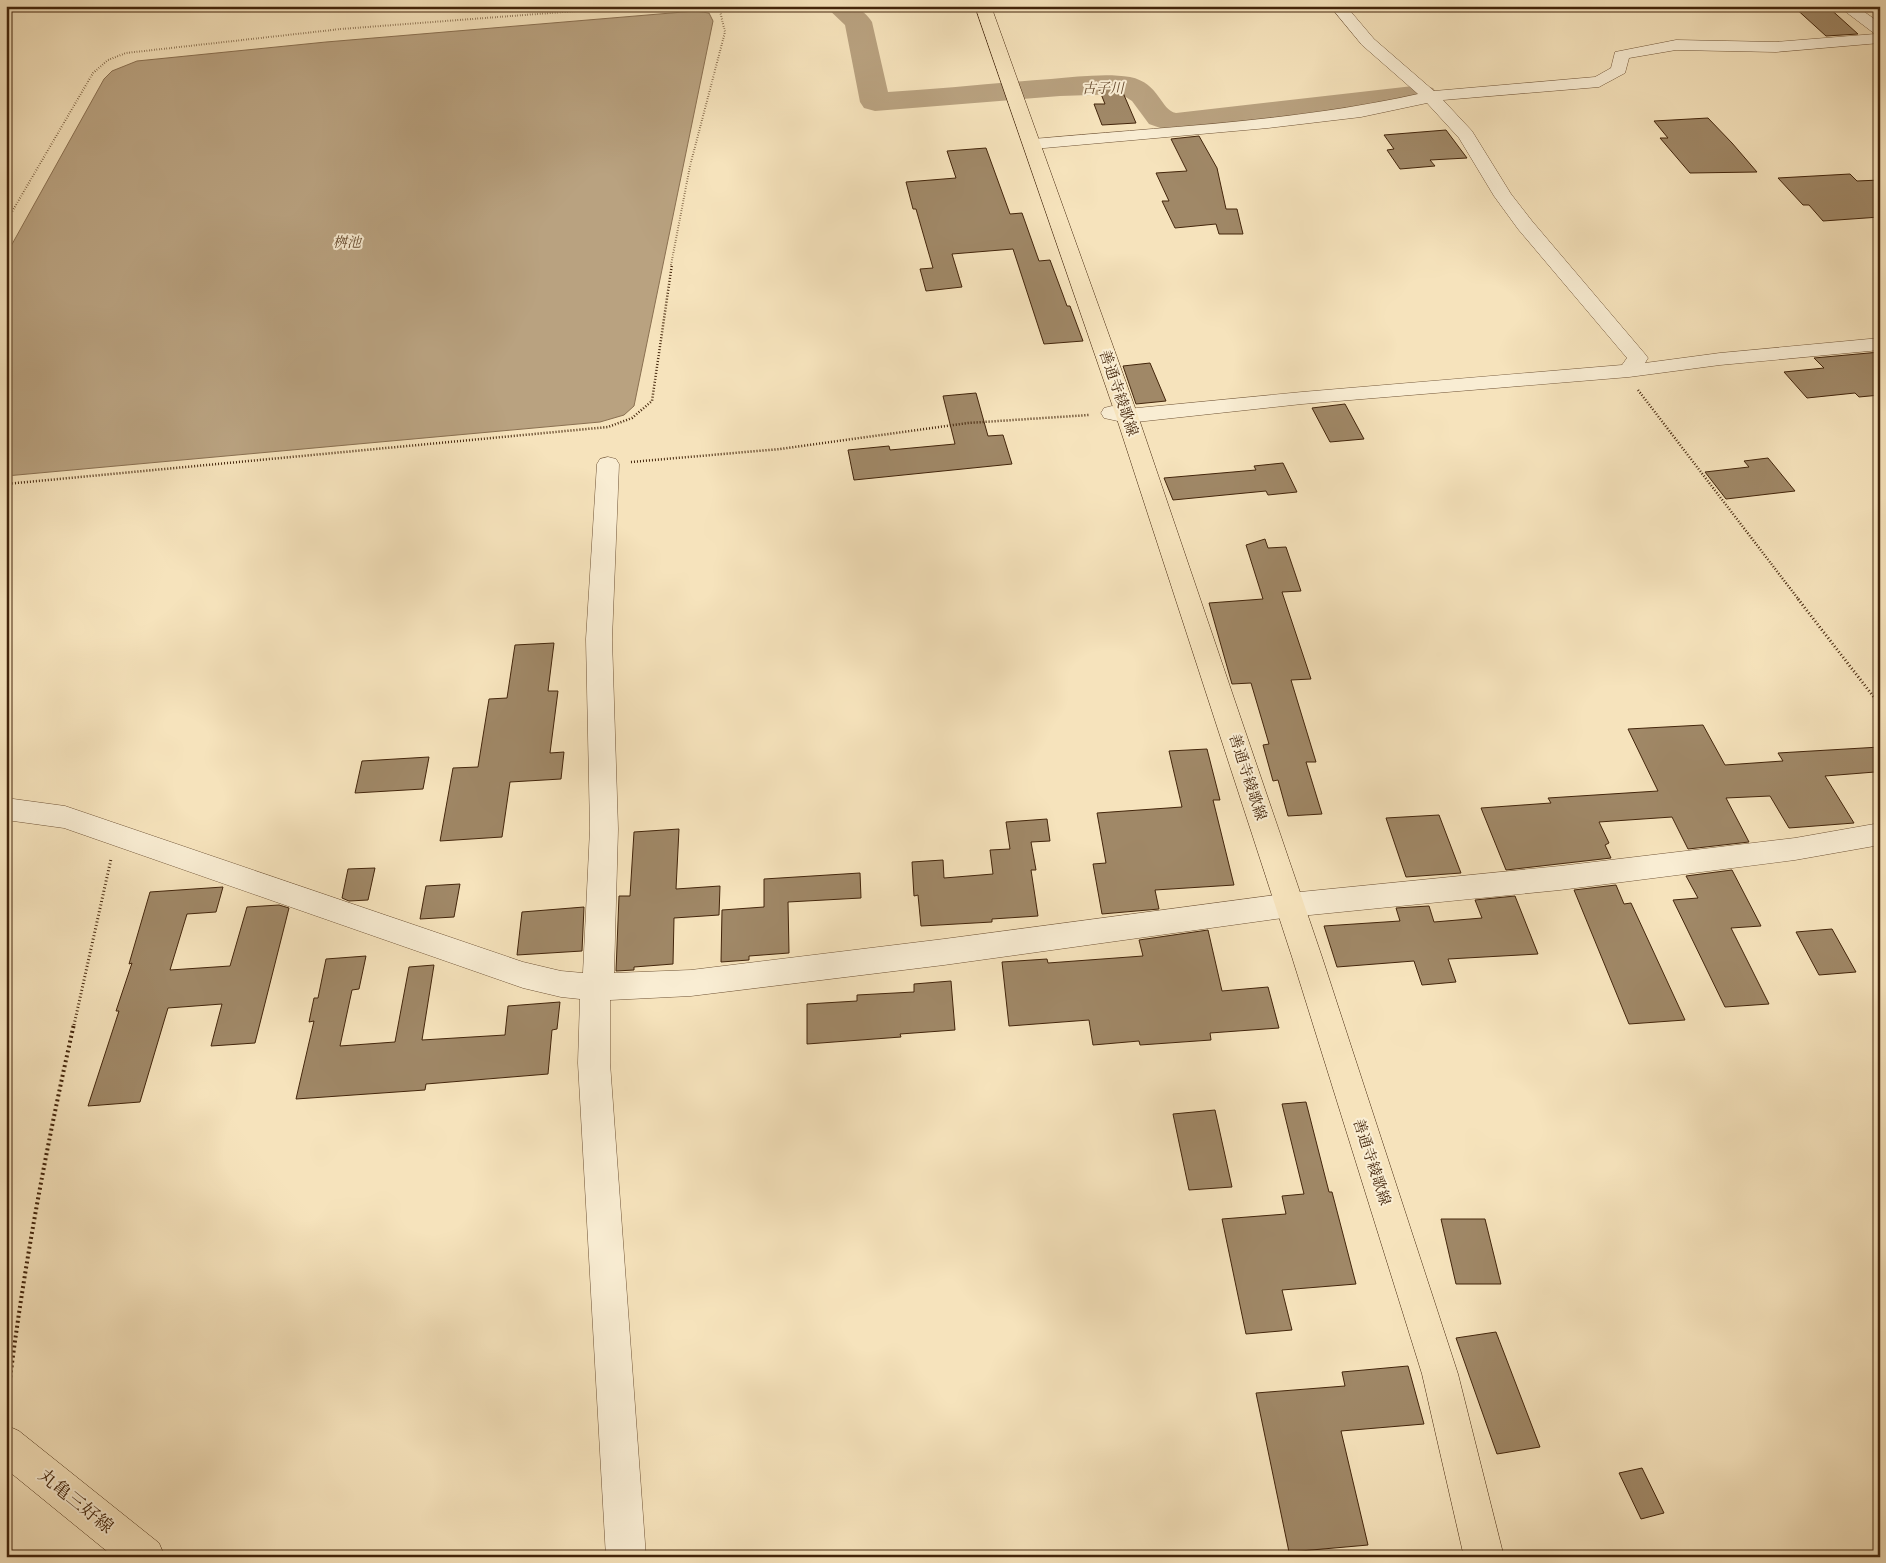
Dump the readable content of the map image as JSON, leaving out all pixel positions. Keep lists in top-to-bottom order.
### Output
{
  "streets": {
    "main road": ["善通寺綾歌線", "丸亀三好線"]
  },
  "water": ["古子川", "桝池"]
}
